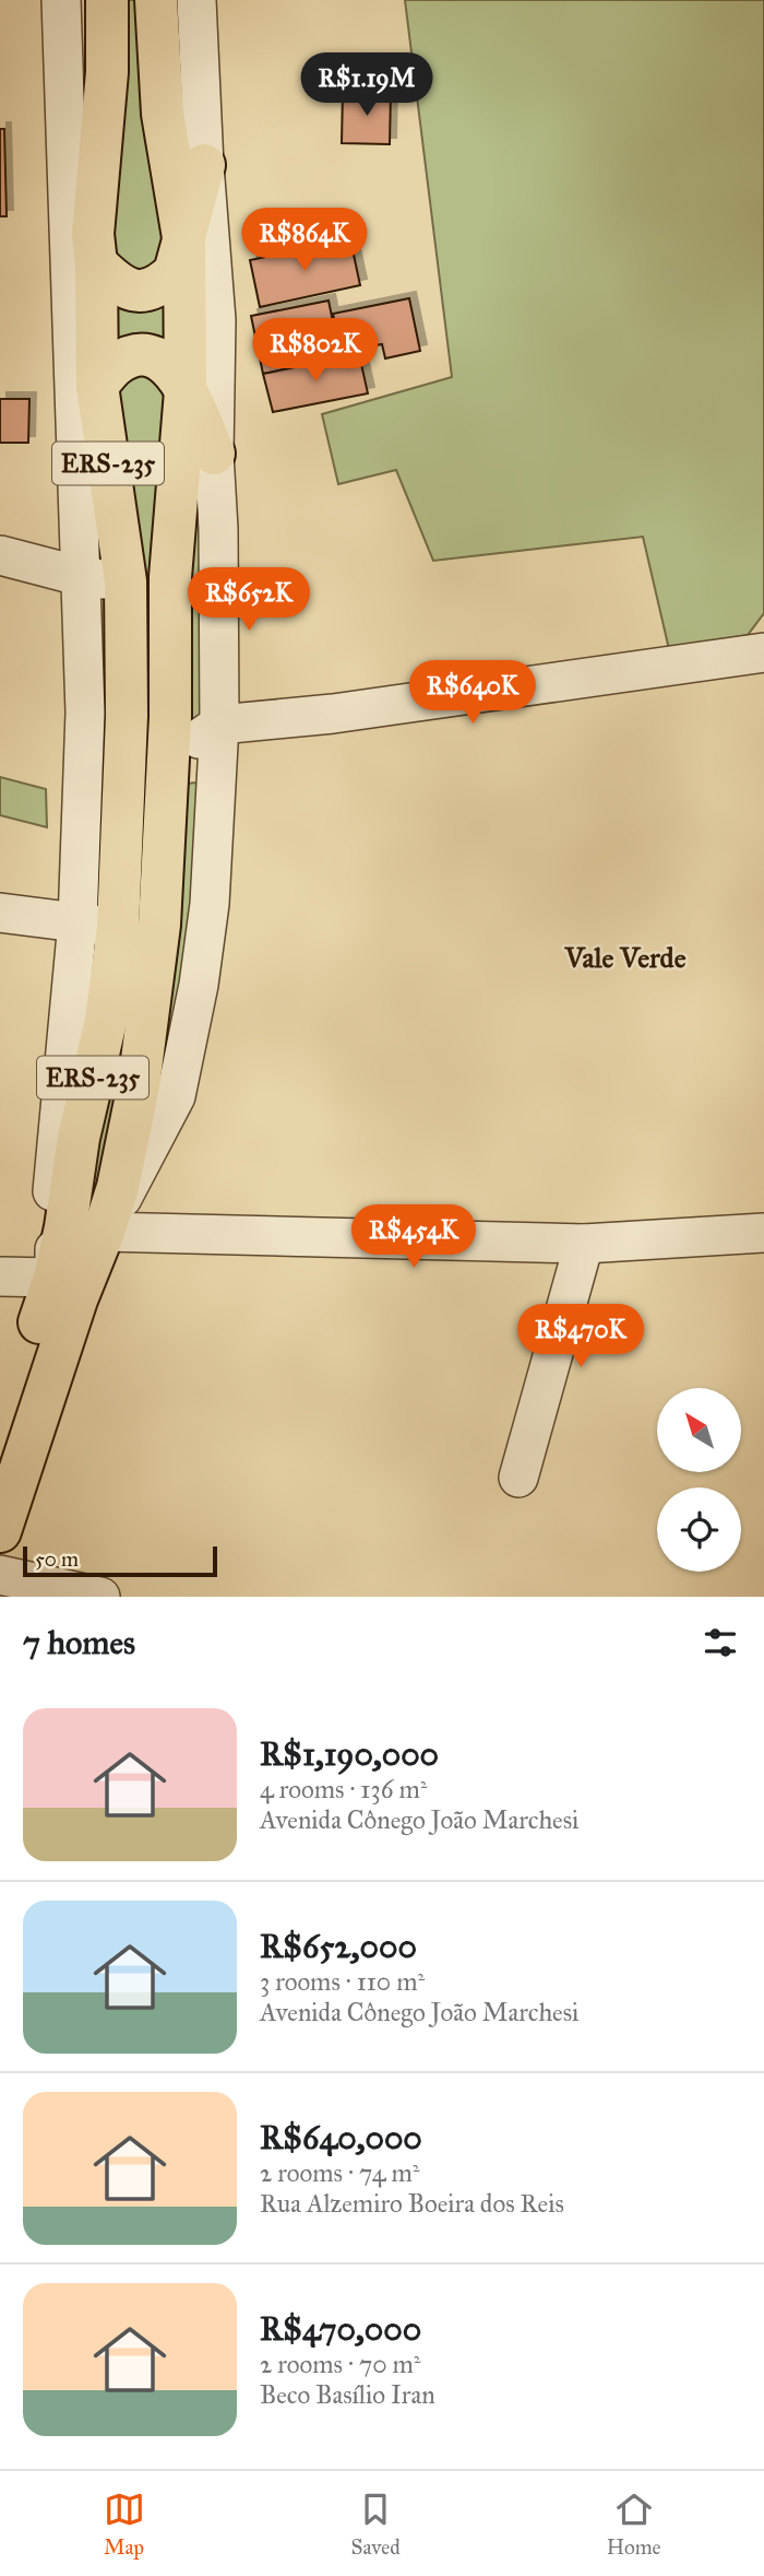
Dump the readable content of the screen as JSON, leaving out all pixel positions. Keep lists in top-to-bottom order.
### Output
{
  "streets": {
    "main road": ["ERS-235"]
  },
  "districts": ["Vale Verde"],
  "scale_bar": "50 m",
  "north": "top left",
  "page": {
    "price": [
      "R$1.19M",
      "R$864K",
      "R$802K",
      "R$652K",
      "R$640K",
      "R$454K",
      "R$470K"
    ],
    "scale": "50 m",
    "heading": "7 homes",
    "list": [
      {
        "name": "R$1,190,000",
        "note": "4 rooms · 136 m² · Avenida Cônego João Marchesi"
      },
      {
        "name": "R$652,000",
        "note": "3 rooms · 110 m² · Avenida Cônego João Marchesi"
      },
      {
        "name": "R$640,000",
        "note": "2 rooms · 74 m² · Rua Alzemiro Boeira dos Reis"
      },
      {
        "name": "R$470,000",
        "note": "2 rooms · 70 m² · Beco Basílio Iran"
      }
    ],
    "tabs": ["Map", "Saved", "Home"]
  }
}
